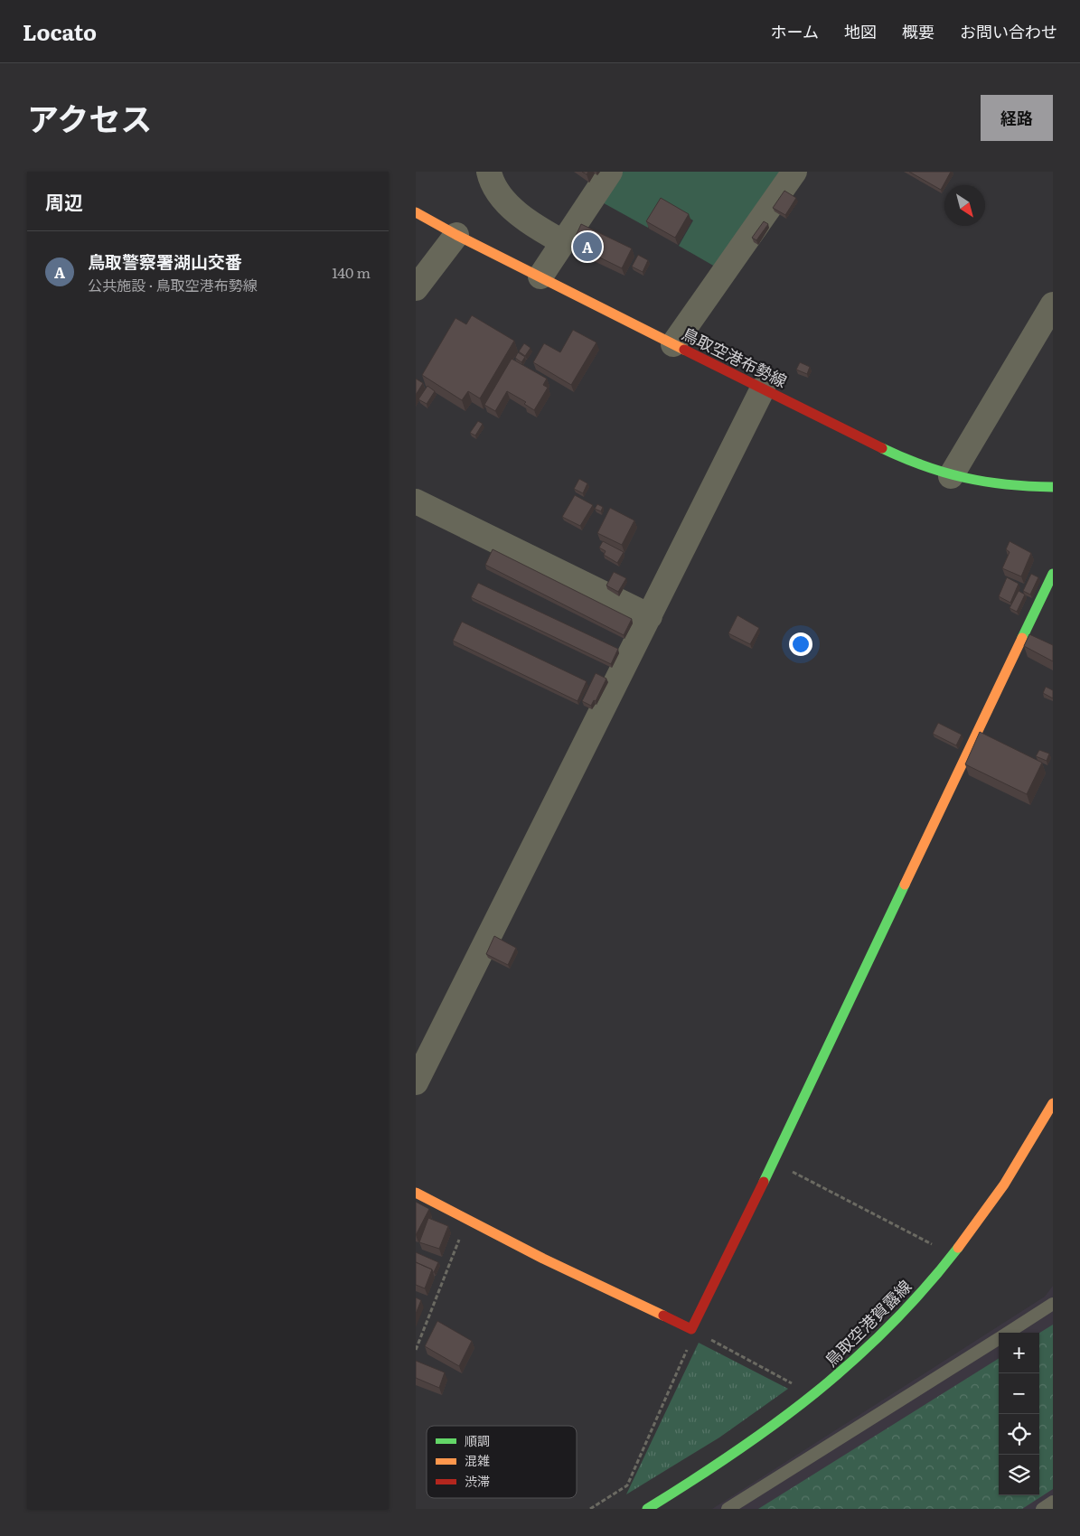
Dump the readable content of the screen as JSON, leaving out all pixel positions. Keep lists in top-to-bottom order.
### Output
{
  "streets": {
    "main road": ["鳥取空港布勢線", "鳥取空港賀露線"]
  },
  "legend": ["順調", "混雑", "渋滞"],
  "north": "bottom right",
  "page": {
    "header": "Locato",
    "nav": [
      "ホーム",
      "地図",
      "概要",
      "お問い合わせ"
    ],
    "title": "アクセス",
    "buttons": "経路",
    "heading": "周辺",
    "list": [
      {
        "mark": "A",
        "name": "鳥取警察署湖山交番",
        "note": "公共施設 · 鳥取空港布勢線",
        "value": "140 m"
      }
    ],
    "pins": "A",
    "map_buttons": ["+", "−"]
  }
}
